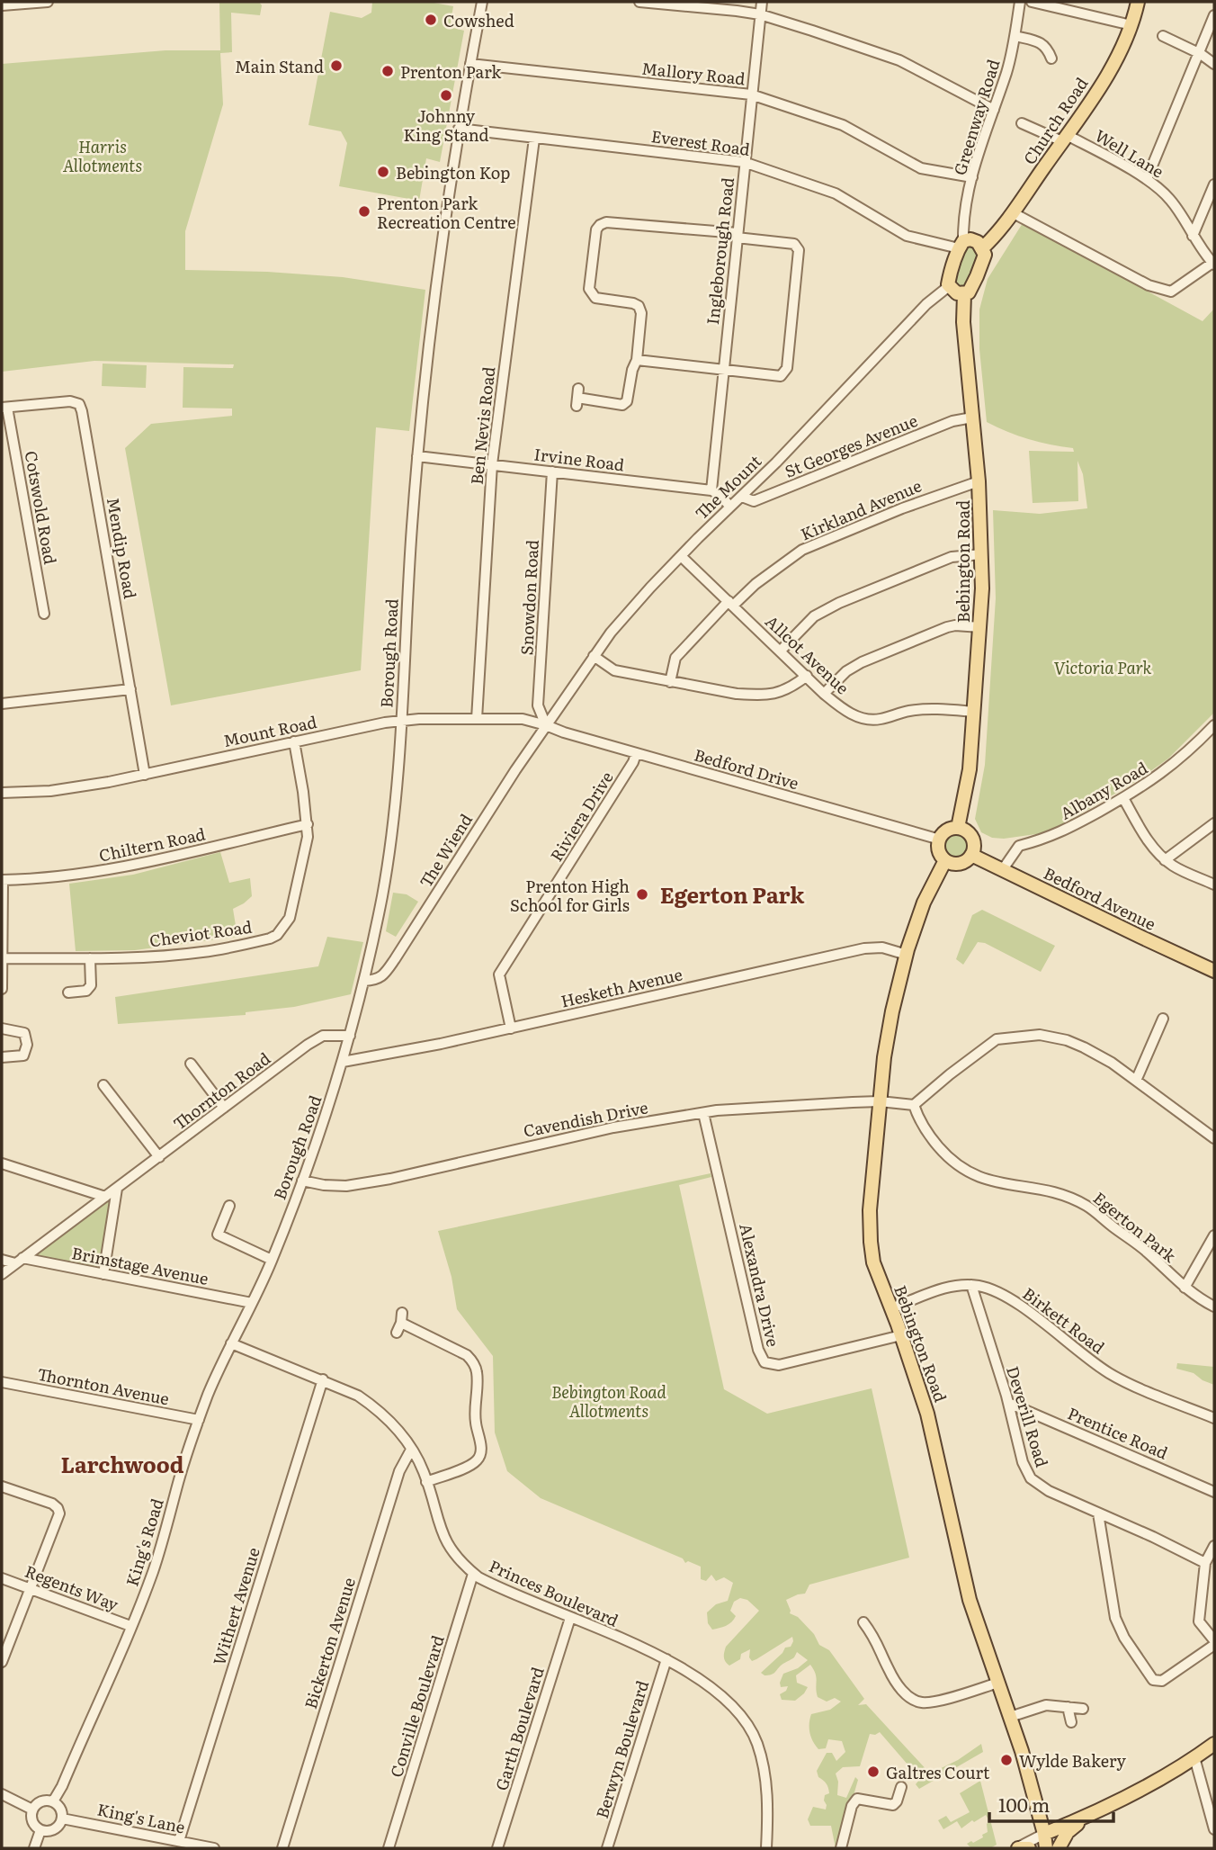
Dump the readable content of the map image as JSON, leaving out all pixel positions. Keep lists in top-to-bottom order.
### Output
{
  "streets": {
    "main road": ["Church Road", "Bebington Road", "Bedford Avenue"],
    "street": [
      "Mallory Road",
      "Greenway Road",
      "Everest Road",
      "Well Lane",
      "Ingleborough Road",
      "Ben Nevis Road",
      "St Georges Avenue",
      "Irvine Road",
      "The Mount",
      "Cotswold Road",
      "Kirkland Avenue",
      "Mendip Road",
      "Snowdon Road",
      "Borough Road",
      "Allcot Avenue",
      "Mount Road",
      "Bedford Drive",
      "Albany Road",
      "Riviera Drive",
      "Chiltern Road",
      "The Wiend",
      "Cheviot Road",
      "Hesketh Avenue",
      "Thornton Road",
      "Cavendish Drive",
      "Egerton Park",
      "Brimstage Avenue",
      "Alexandra Drive",
      "Birkett Road",
      "Thornton Avenue",
      "Deverill Road",
      "Prentice Road",
      "King's Road",
      "Regents Way",
      "Princes Boulevard",
      "Withert Avenue",
      "Bickerton Avenue",
      "Conville Boulevard",
      "Garth Boulevard",
      "Berwyn Boulevard",
      "King's Lane"
    ]
  },
  "crossings": [
    ["Mallory Road", "Greenway Road"],
    ["Mallory Road", "Ingleborough Road"],
    ["Mallory Road", "Borough Road"],
    ["Greenway Road", "Everest Road"],
    ["Church Road", "Well Lane"],
    ["Everest Road", "Ingleborough Road"],
    ["Everest Road", "Ben Nevis Road"],
    ["Everest Road", "Borough Road"],
    ["Ingleborough Road", "Irvine Road"],
    ["Ben Nevis Road", "Irvine Road"],
    ["Ben Nevis Road", "Mount Road"],
    ["St Georges Avenue", "The Mount"],
    ["St Georges Avenue", "Bebington Road"],
    ["Irvine Road", "Snowdon Road"],
    ["Irvine Road", "Borough Road"],
    ["The Mount", "Snowdon Road"],
    ["The Mount", "Allcot Avenue"],
    ["The Mount", "Mount Road"],
    ["The Mount", "Bedford Drive"],
    ["The Mount", "The Wiend"],
    ["Cotswold Road", "Mendip Road"],
    ["Kirkland Avenue", "Bebington Road"],
    ["Kirkland Avenue", "Allcot Avenue"],
    ["Mendip Road", "Mount Road"],
    ["Bebington Road", "Allcot Avenue"],
    ["Bebington Road", "Bedford Drive"],
    ["Bebington Road", "Bedford Avenue"],
    ["Bebington Road", "Hesketh Avenue"],
    ["Bebington Road", "Cavendish Drive"],
    ["Bebington Road", "Alexandra Drive"],
    ["Bebington Road", "Birkett Road"],
    ["Snowdon Road", "Mount Road"],
    ["Snowdon Road", "Bedford Drive"],
    ["Snowdon Road", "The Wiend"],
    ["Borough Road", "Mount Road"],
    ["Borough Road", "The Wiend"],
    ["Borough Road", "Hesketh Avenue"],
    ["Borough Road", "Thornton Road"],
    ["Borough Road", "Cavendish Drive"],
    ["Borough Road", "King's Road"],
    ["Mount Road", "Bedford Drive"],
    ["Mount Road", "The Wiend"],
    ["Mount Road", "Cheviot Road"],
    ["Bedford Drive", "Riviera Drive"],
    ["Bedford Drive", "The Wiend"],
    ["Bedford Drive", "Bedford Avenue"],
    ["Albany Road", "Bedford Avenue"],
    ["Riviera Drive", "Hesketh Avenue"],
    ["Chiltern Road", "Cheviot Road"],
    ["Thornton Road", "Brimstage Avenue"],
    ["Cavendish Drive", "Alexandra Drive"],
    ["Brimstage Avenue", "King's Road"],
    ["Birkett Road", "Deverill Road"],
    ["Thornton Avenue", "King's Road"],
    ["Deverill Road", "Prentice Road"],
    ["King's Road", "Regents Way"],
    ["King's Road", "Princes Boulevard"],
    ["King's Road", "King's Lane"],
    ["Princes Boulevard", "Withert Avenue"],
    ["Princes Boulevard", "Bickerton Avenue"],
    ["Princes Boulevard", "Conville Boulevard"],
    ["Princes Boulevard", "Garth Boulevard"],
    ["Princes Boulevard", "Berwyn Boulevard"],
    ["Withert Avenue", "King's Lane"]
  ],
  "districts": ["Egerton Park", "Larchwood"],
  "parks": ["Harris Allotments", "Victoria Park", "Bebington Road Allotments"],
  "places": [
    "Cowshed",
    "Main Stand",
    "Prenton Park",
    "Johnny King Stand",
    "Bebington Kop",
    "Prenton Park Recreation Centre",
    "Prenton High School for Girls",
    "Wylde Bakery",
    "Galtres Court"
  ],
  "scale_bar": "100 m"
}
